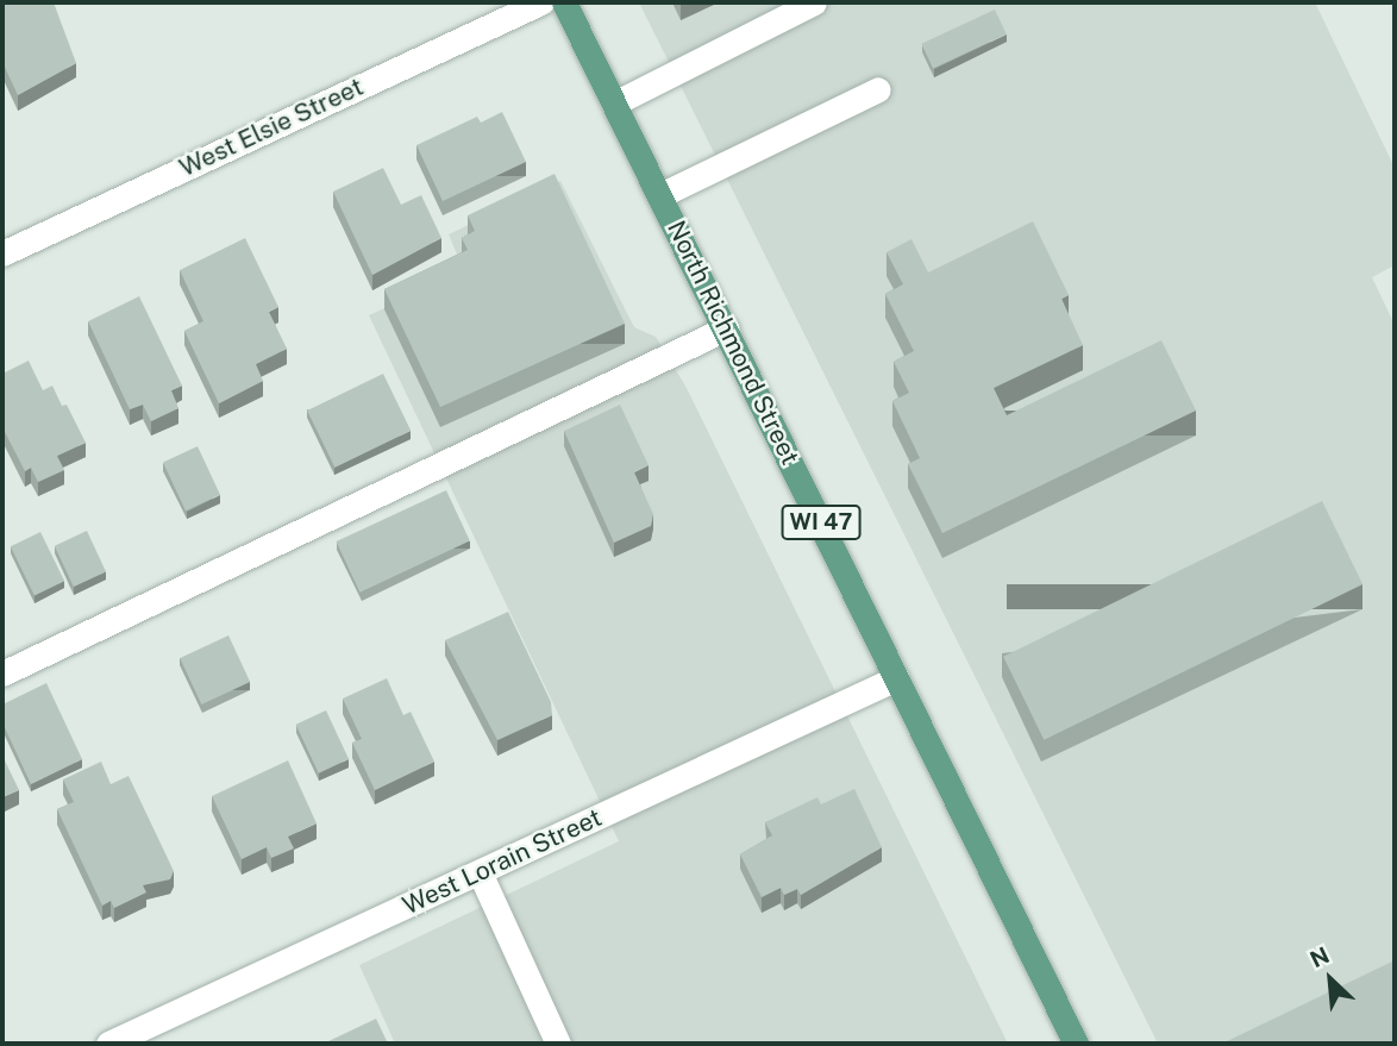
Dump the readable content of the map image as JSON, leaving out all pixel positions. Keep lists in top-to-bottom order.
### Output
{
  "streets": {
    "main road": ["North Richmond Street", "WI 47"],
    "street": ["West Elsie Street", "West Lorain Street"]
  },
  "crossings": [
    ["North Richmond Street", "West Lorain Street"]
  ],
  "north": "top left"
}
